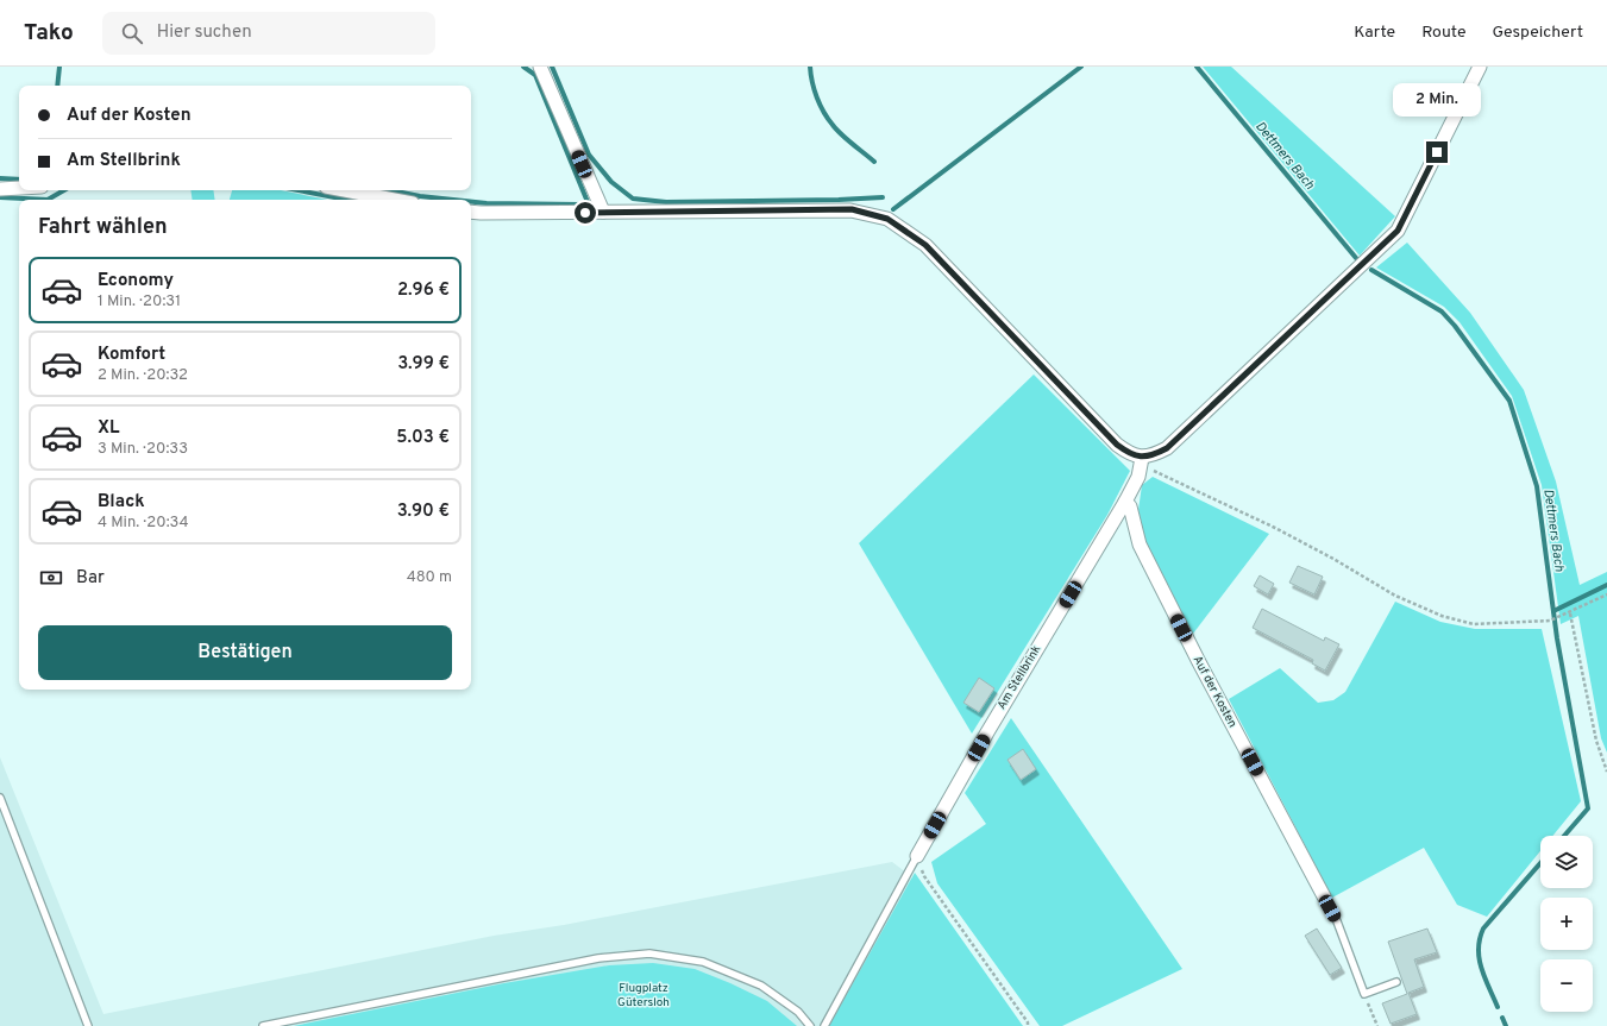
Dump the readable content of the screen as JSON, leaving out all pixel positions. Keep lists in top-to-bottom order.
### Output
{
  "streets": {
    "street": ["Am Stellbrink", "Auf der Kosten"]
  },
  "crossings": [
    ["Am Stellbrink", "Auf der Kosten"]
  ],
  "water": ["Dettmers Bach"],
  "parks": ["Flugplatz Gütersloh"],
  "page": {
    "header": "Tako",
    "search": "Hier suchen",
    "nav": ["Karte", "Route", "Gespeichert"],
    "bubble": "2 Min.",
    "banner": ["Auf der Kosten", "Am Stellbrink"],
    "heading": "Fahrt wählen",
    "list": [
      {
        "name": "Economy",
        "note": "1 Min. · 20:31",
        "value": "2.96 €"
      },
      {
        "name": "Komfort",
        "note": "2 Min. · 20:32",
        "value": "3.99 €"
      },
      {
        "name": "XL",
        "note": "3 Min. · 20:33",
        "value": "5.03 €"
      },
      {
        "name": "Black",
        "note": "4 Min. · 20:34",
        "value": "3.90 €"
      }
    ],
    "pay": ["Bar", "480 m"],
    "buttons": "Bestätigen",
    "map_buttons": ["+", "−"]
  }
}
